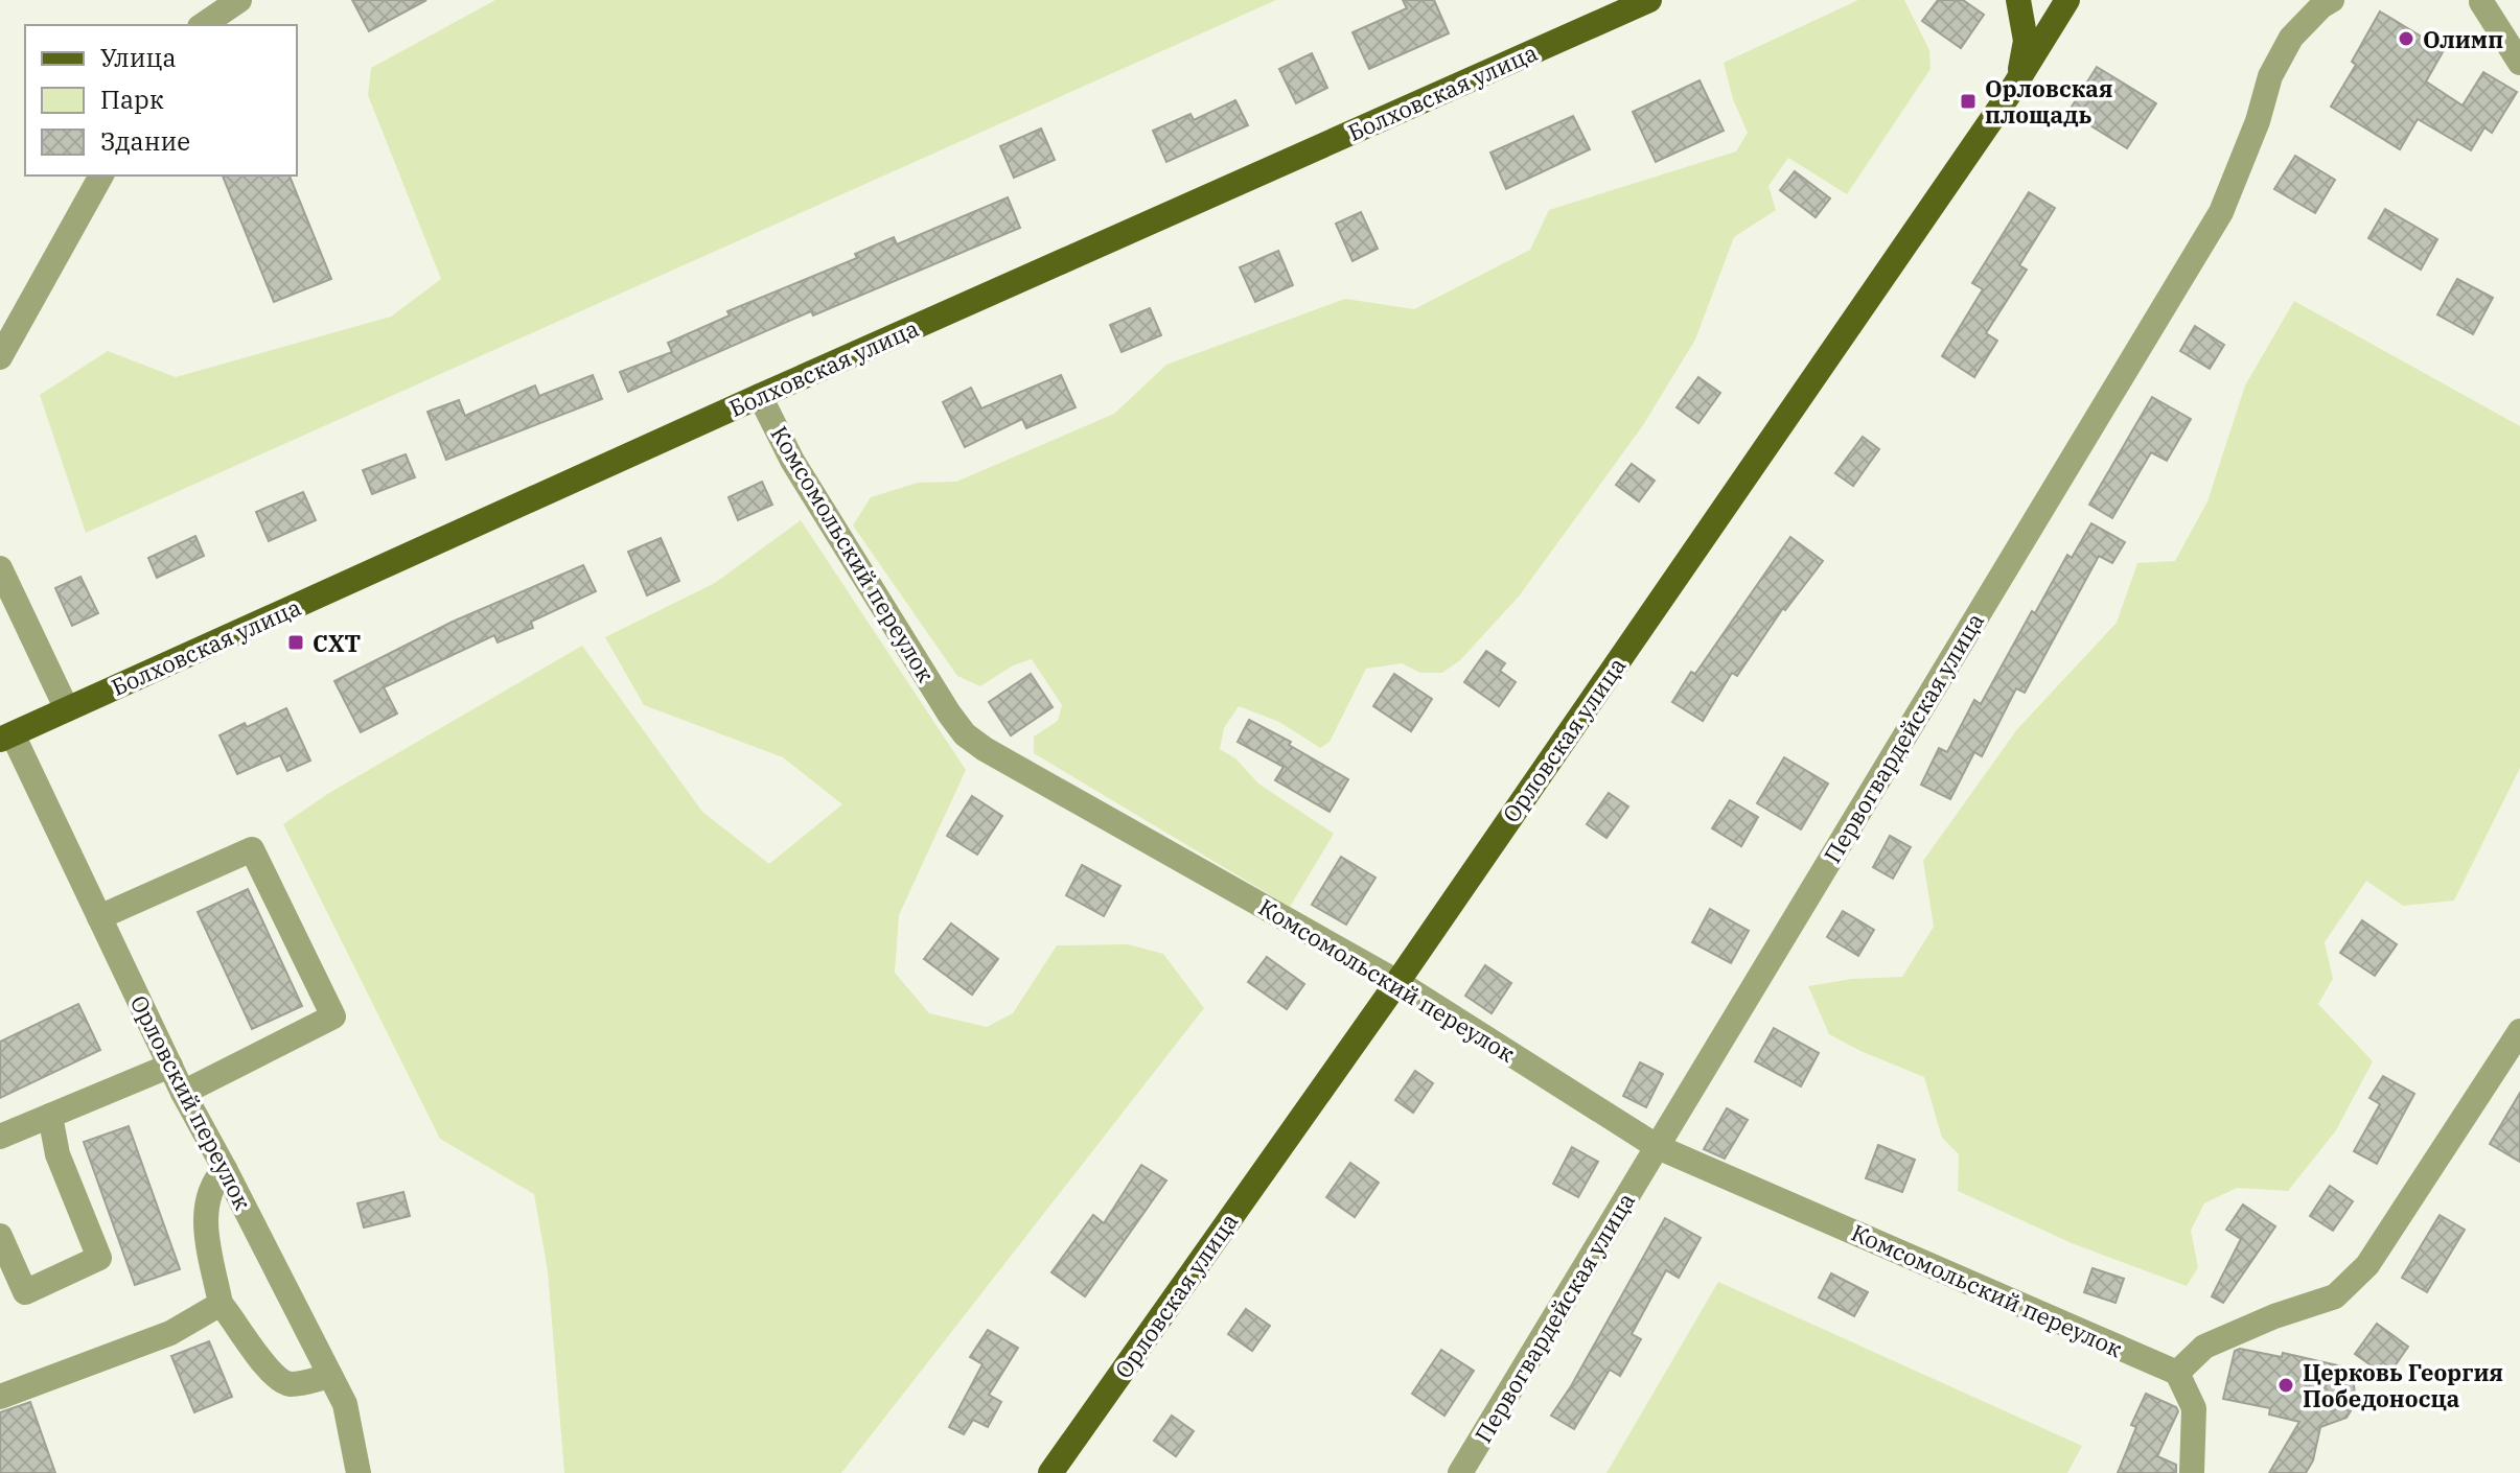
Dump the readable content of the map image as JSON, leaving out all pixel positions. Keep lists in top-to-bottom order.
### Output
{
  "streets": {
    "main road": ["Болховская улица", "Орловская улица"],
    "street": ["Комсомольский переулок", "Первогвардейская улица", "Орловский переулок"]
  },
  "crossings": [
    ["Болховская улица", "Комсомольский переулок"],
    ["Болховская улица", "Орловский переулок"],
    ["Комсомольский переулок", "Первогвардейская улица"],
    ["Комсомольский переулок", "Орловская улица"]
  ],
  "places": {
    "other": ["Олимп", "Церковь Георгия Победоносца"],
    "transit": ["Орловская площадь", "СХТ"]
  },
  "legend": ["Улица", "Парк", "Здание"]
}
